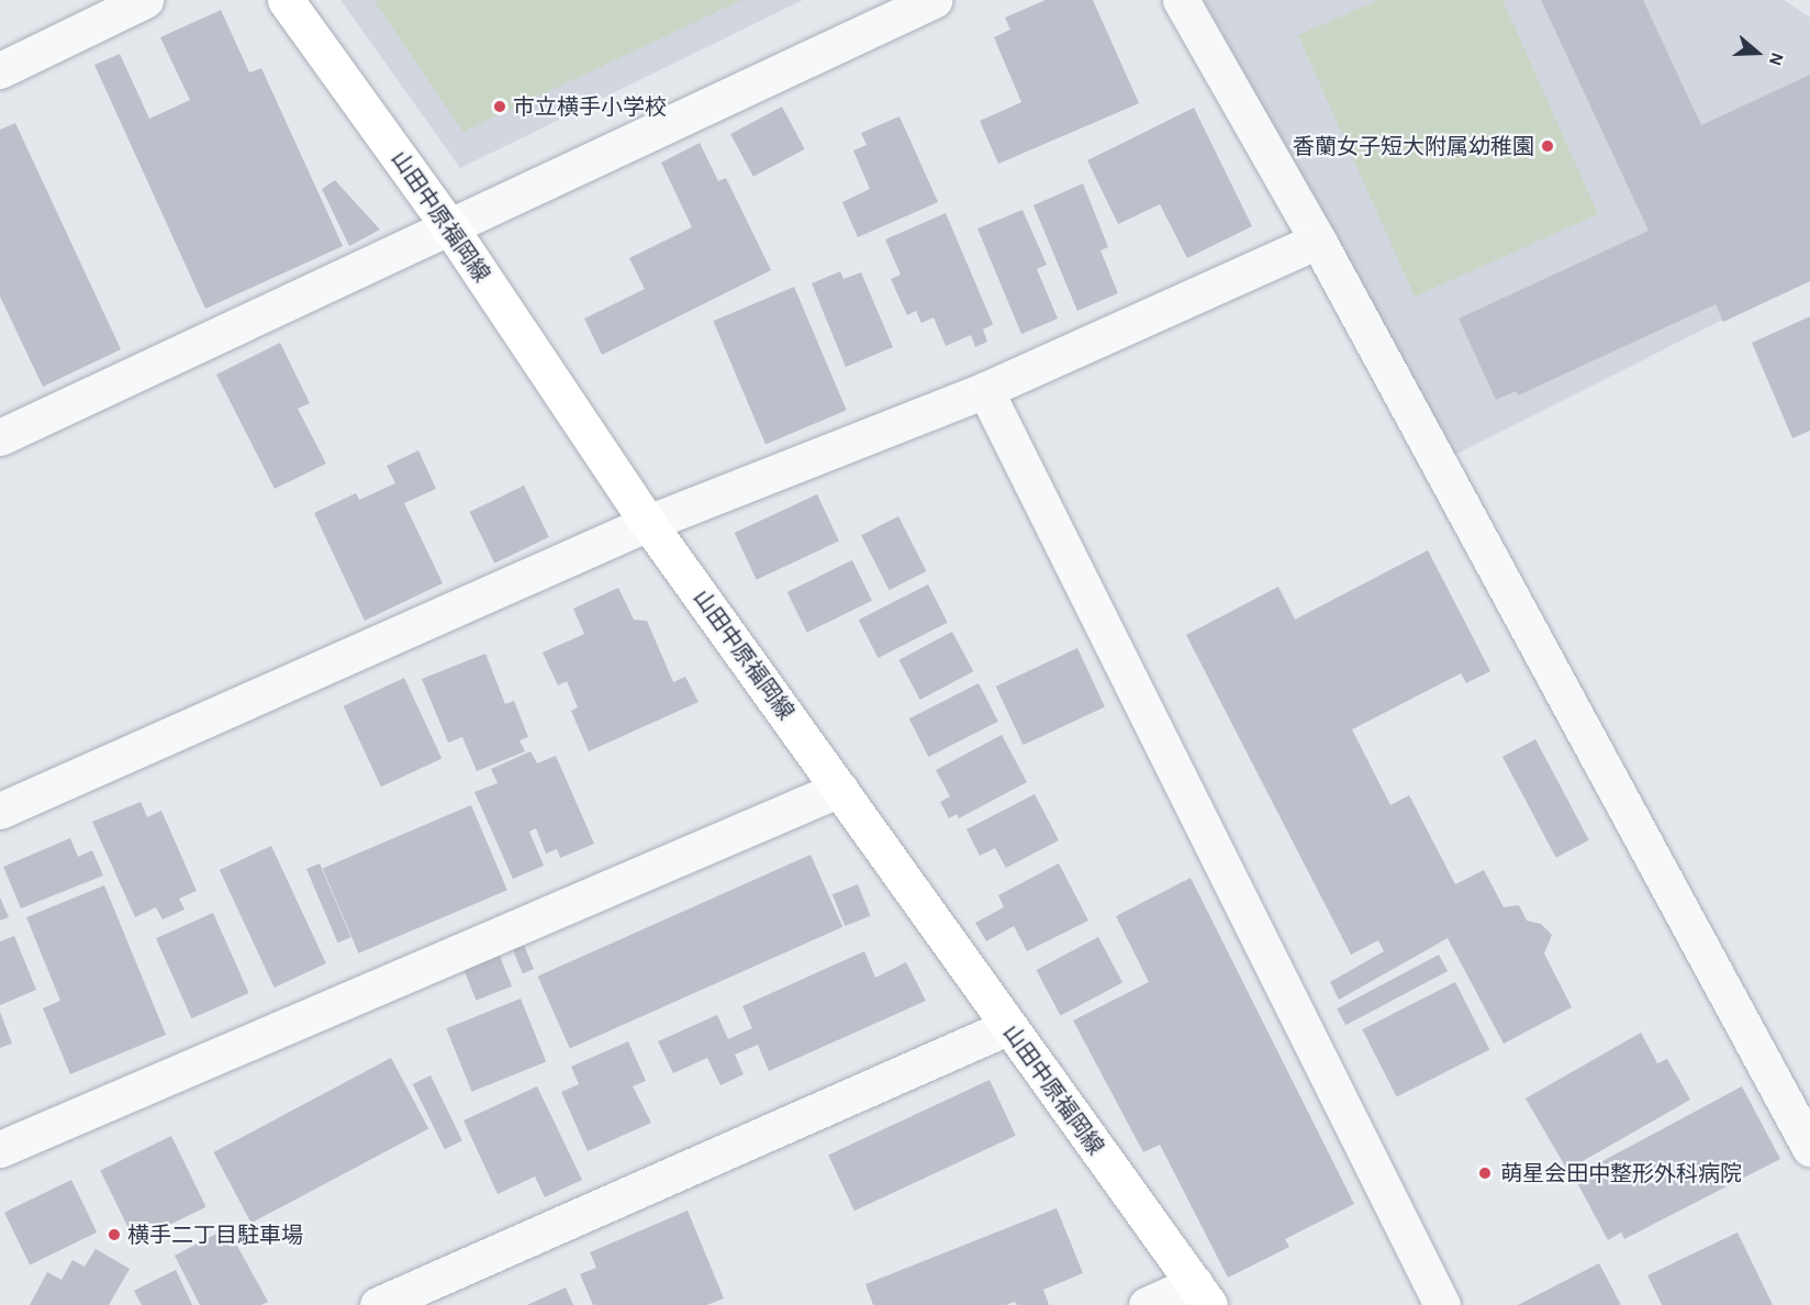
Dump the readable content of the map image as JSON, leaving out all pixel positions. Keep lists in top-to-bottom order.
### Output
{
  "streets": {
    "main road": ["山田中原福岡線"]
  },
  "places": [
    "市立横手小学校",
    "香蘭女子短大附属幼稚園",
    "萌星会田中整形外科病院",
    "横手二丁目駐車場"
  ],
  "north": "right"
}
